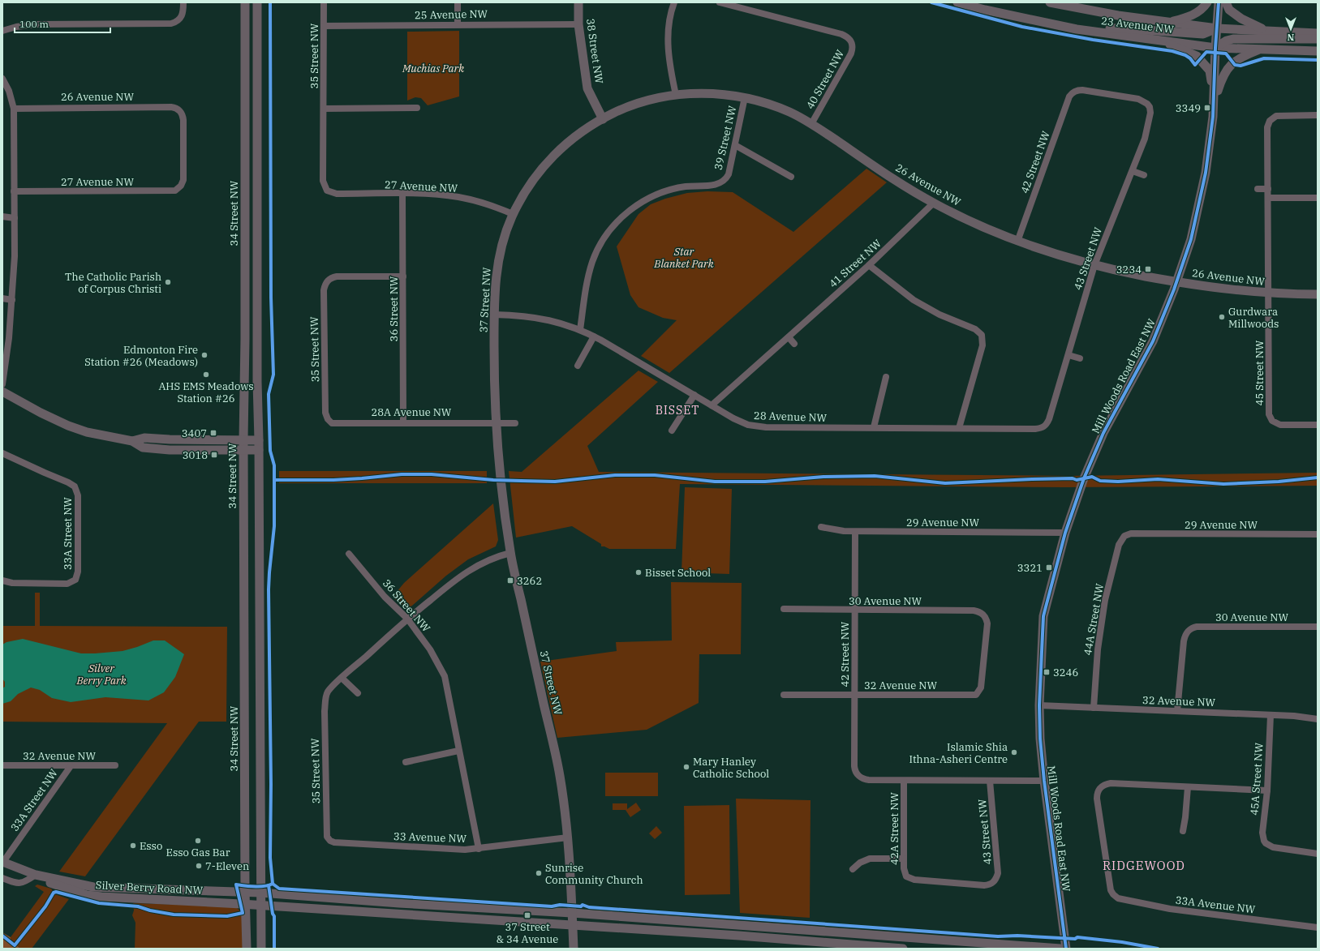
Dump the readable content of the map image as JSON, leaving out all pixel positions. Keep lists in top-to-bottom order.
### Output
{
  "streets": {
    "main road": [
      "23 Avenue NW",
      "38 Street NW",
      "26 Avenue NW",
      "34 Street NW",
      "37 Street NW",
      "Mill Woods Road East NW",
      "Silver Berry Road NW"
    ],
    "street": [
      "25 Avenue NW",
      "35 Street NW",
      "40 Street NW",
      "39 Street NW",
      "42 Street NW",
      "27 Avenue NW",
      "43 Street NW",
      "41 Street NW",
      "36 Street NW",
      "45 Street NW",
      "28A Avenue NW",
      "28 Avenue NW",
      "29 Avenue NW",
      "33A Street NW",
      "30 Avenue NW",
      "44A Street NW",
      "32 Avenue NW",
      "45A Street NW",
      "42A Street NW",
      "33 Avenue NW",
      "33A Avenue NW"
    ]
  },
  "crossings": [
    ["25 Avenue NW", "38 Street NW"],
    ["25 Avenue NW", "35 Street NW"],
    ["23 Avenue NW", "Mill Woods Road East NW"],
    ["38 Street NW", "26 Avenue NW"],
    ["35 Street NW", "27 Avenue NW"],
    ["35 Street NW", "36 Street NW"],
    ["35 Street NW", "28A Avenue NW"],
    ["35 Street NW", "33 Avenue NW"],
    ["40 Street NW", "26 Avenue NW"],
    ["26 Avenue NW", "39 Street NW"],
    ["26 Avenue NW", "42 Street NW"],
    ["26 Avenue NW", "27 Avenue NW"],
    ["26 Avenue NW", "43 Street NW"],
    ["26 Avenue NW", "41 Street NW"],
    ["26 Avenue NW", "37 Street NW"],
    ["26 Avenue NW", "45 Street NW"],
    ["26 Avenue NW", "Mill Woods Road East NW"],
    ["39 Street NW", "28 Avenue NW"],
    ["42 Street NW", "43 Street NW"],
    ["42 Street NW", "29 Avenue NW"],
    ["42 Street NW", "30 Avenue NW"],
    ["42 Street NW", "32 Avenue NW"],
    ["42 Street NW", "42A Street NW"],
    ["27 Avenue NW", "37 Street NW"],
    ["27 Avenue NW", "36 Street NW"],
    ["34 Street NW", "Silver Berry Road NW"],
    ["43 Street NW", "28 Avenue NW"],
    ["43 Street NW", "42A Street NW"],
    ["41 Street NW", "28 Avenue NW"],
    ["37 Street NW", "28A Avenue NW"],
    ["37 Street NW", "28 Avenue NW"],
    ["37 Street NW", "33 Avenue NW"],
    ["36 Street NW", "28A Avenue NW"],
    ["36 Street NW", "33 Avenue NW"],
    ["Mill Woods Road East NW", "29 Avenue NW"],
    ["Mill Woods Road East NW", "32 Avenue NW"],
    ["29 Avenue NW", "44A Street NW"],
    ["33A Street NW", "32 Avenue NW"],
    ["33A Street NW", "Silver Berry Road NW"],
    ["30 Avenue NW", "32 Avenue NW"],
    ["44A Street NW", "32 Avenue NW"],
    ["32 Avenue NW", "45A Street NW"]
  ],
  "districts": ["BISSET", "RIDGEWOOD"],
  "parks": ["Muchias Park", "Star Blanket Park", "Silver Berry Park"],
  "places": {
    "transit": [
      "3349",
      "3234",
      "3407",
      "3018",
      "3321",
      "3262",
      "3246",
      "37 Street & 34 Avenue"
    ],
    "other": [
      "The Catholic Parish of Corpus Christi",
      "Gurdwara Millwoods",
      "Edmonton Fire Station #26 (Meadows)",
      "AHS EMS Meadows Station #26",
      "Bisset School",
      "Islamic Shia Ithna-Asheri Centre",
      "Mary Hanley Catholic School",
      "Esso Gas Bar",
      "Esso",
      "7-Eleven",
      "Sunrise Community Church"
    ]
  },
  "scale_bar": "100 m",
  "north": "bottom"
}
